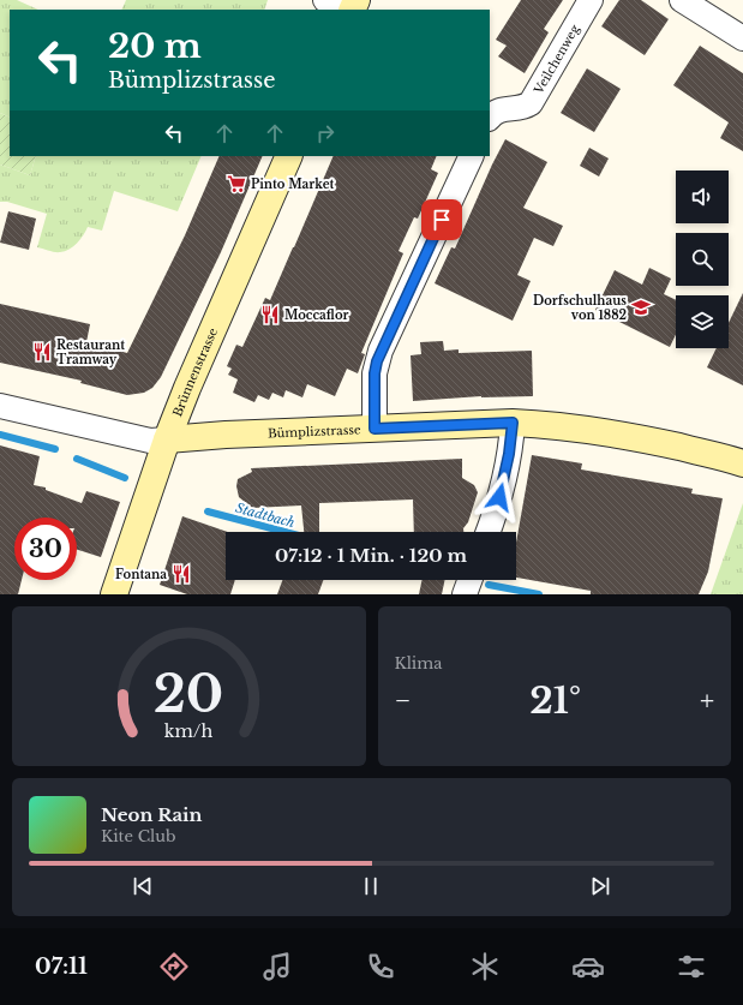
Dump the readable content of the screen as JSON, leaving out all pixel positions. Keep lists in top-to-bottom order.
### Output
{
  "streets": {
    "street": ["Veilchenweg", "Brünnenstrasse", "Bümplizstrasse"]
  },
  "crossings": [
    ["Brünnenstrasse", "Bümplizstrasse"]
  ],
  "water": ["Stadtbach"],
  "places": {
    "supermarket": ["Pinto Market"],
    "school or university": ["Dorfschulhaus von 1882"],
    "restaurant": ["Moccaflor", "Restaurant Tramway", "Fontana"]
  },
  "page": {
    "turn": ["20 m", "Bümplizstrasse"],
    "limit": "30",
    "trip": "07:12 · 1 Min. · 120 m",
    "tile": "Klima",
    "heat": ["−", "21°", "+"],
    "song": ["Neon Rain", "Kite Club"],
    "tabs": "07:11",
    "gauge": ["20", "km/h"]
  }
}
